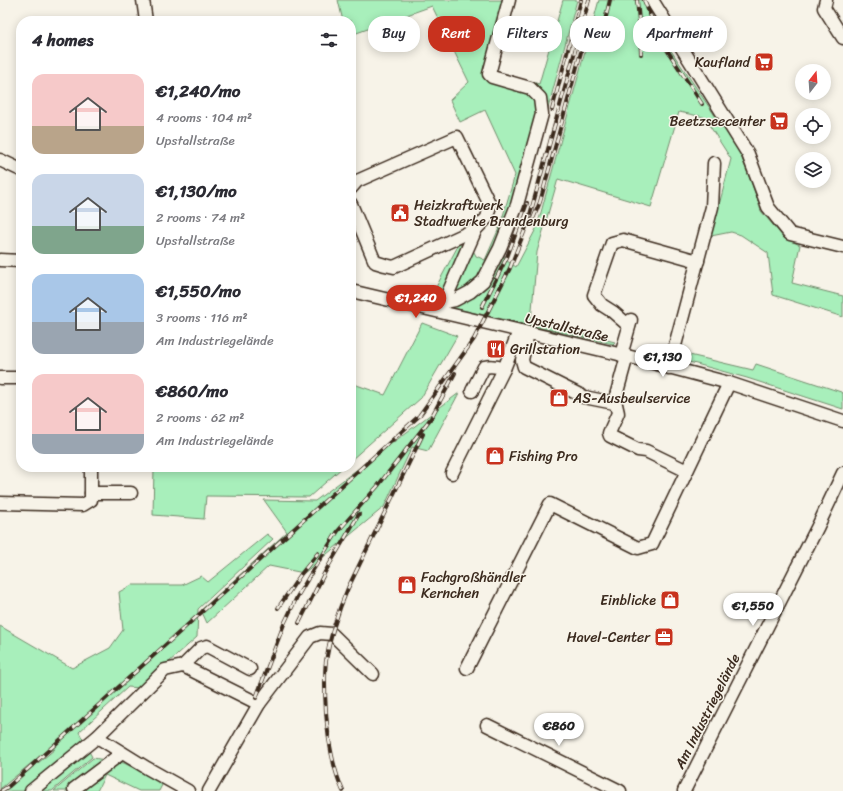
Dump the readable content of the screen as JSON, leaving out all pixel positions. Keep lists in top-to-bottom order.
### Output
{
  "streets": {
    "street": ["Upstallstraße", "Am Industriegelände"]
  },
  "places": {
    "supermarket": ["Kaufland", "Beetzseecenter"],
    "public building": ["Heizkraftwerk Stadtwerke Brandenburg"],
    "restaurant": ["Grillstation"],
    "shop": [
      "AS-Ausbeulservice",
      "Fishing Pro",
      "Fachgroßhändler Kernchen",
      "Einblicke"
    ],
    "office": ["Havel-Center"]
  },
  "north": "top",
  "page": {
    "chip": [
      "Buy",
      "Rent",
      "Filters",
      "New",
      "Apartment"
    ],
    "heading": "4 homes",
    "list": [
      {
        "name": "€1,240/mo",
        "note": "4 rooms · 104 m² · Upstallstraße"
      },
      {
        "name": "€1,130/mo",
        "note": "2 rooms · 74 m² · Upstallstraße"
      },
      {
        "name": "€1,550/mo",
        "note": "3 rooms · 116 m² · Am Industriegelände"
      },
      {
        "name": "€860/mo",
        "note": "2 rooms · 62 m² · Am Industriegelände"
      }
    ],
    "price": [
      "€1,240",
      "€1,130",
      "€1,550",
      "€860"
    ]
  }
}
